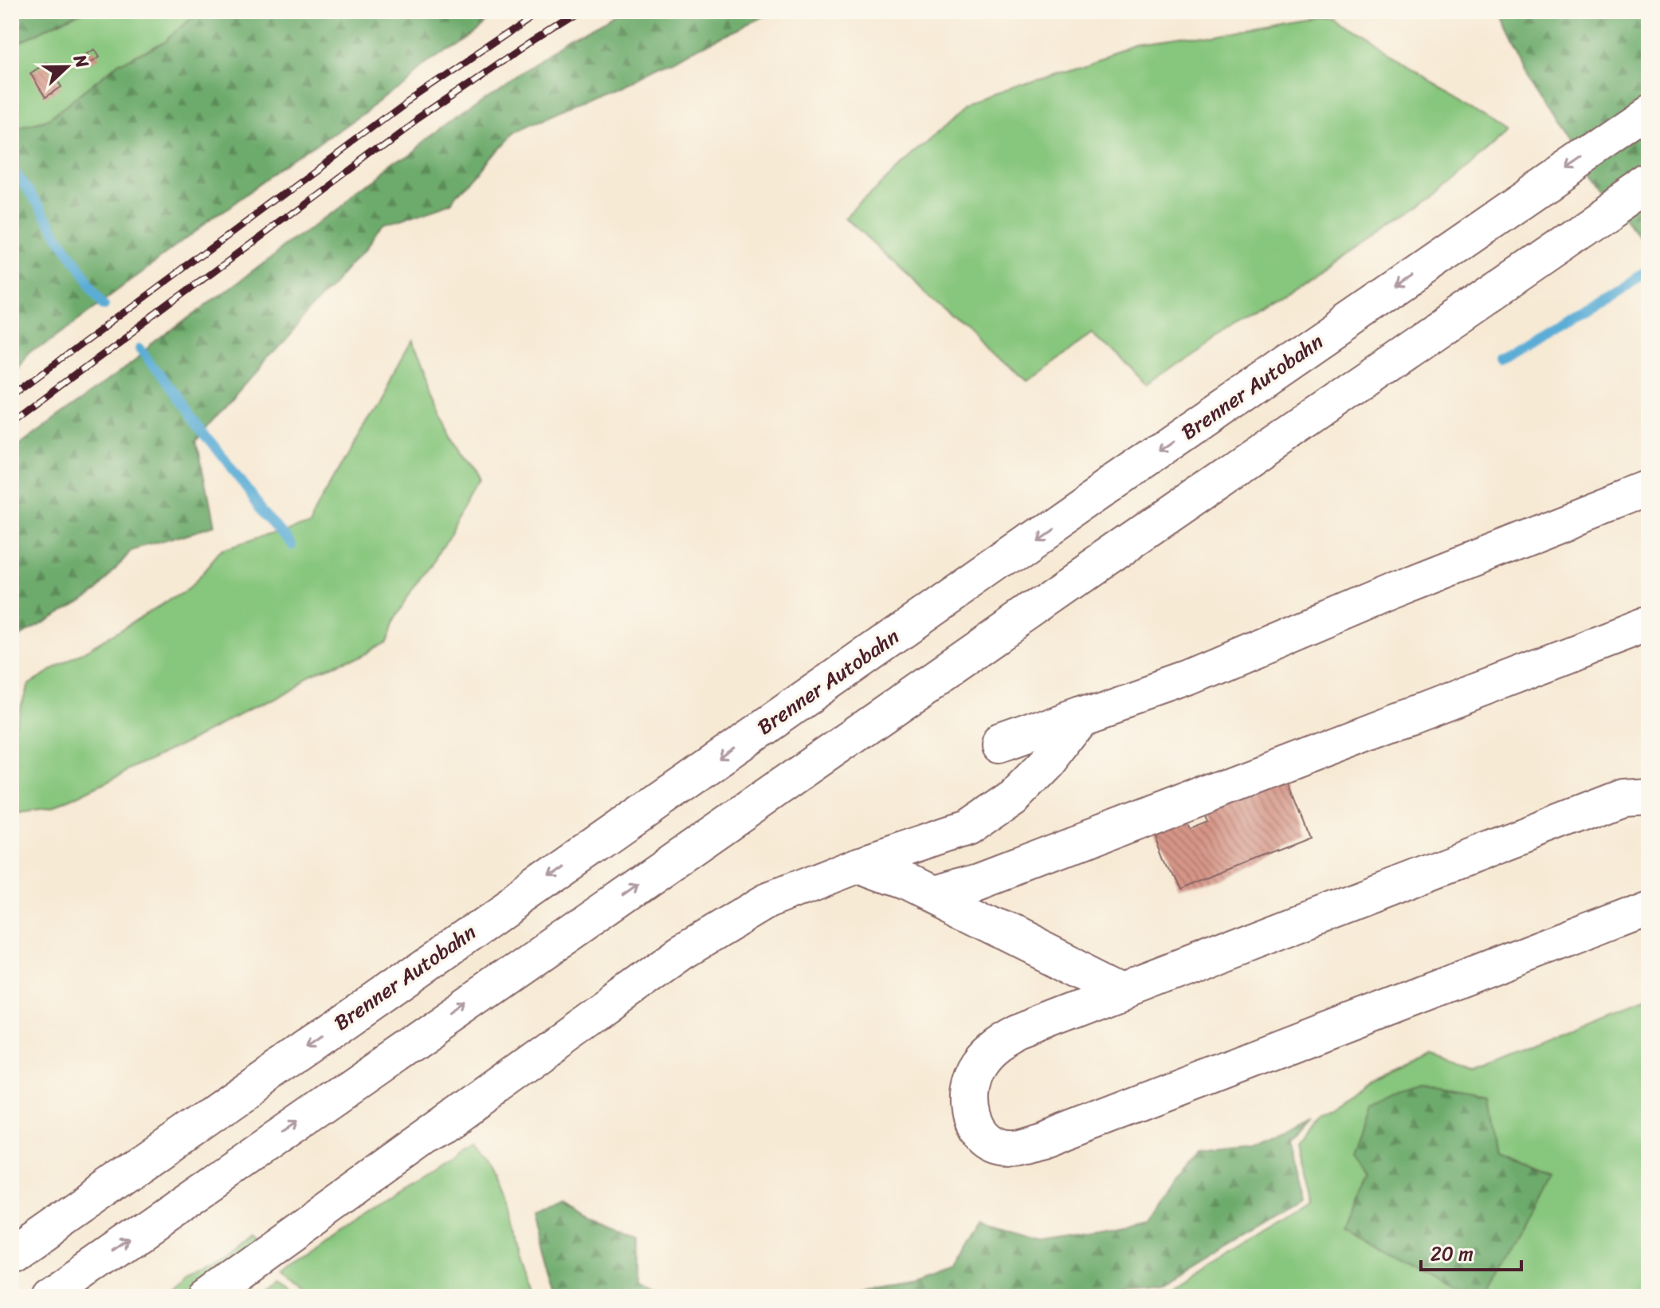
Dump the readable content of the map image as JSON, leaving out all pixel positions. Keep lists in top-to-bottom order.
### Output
{
  "streets": {
    "main road": ["Brenner Autobahn"]
  },
  "scale_bar": "20 m",
  "north": "right"
}
